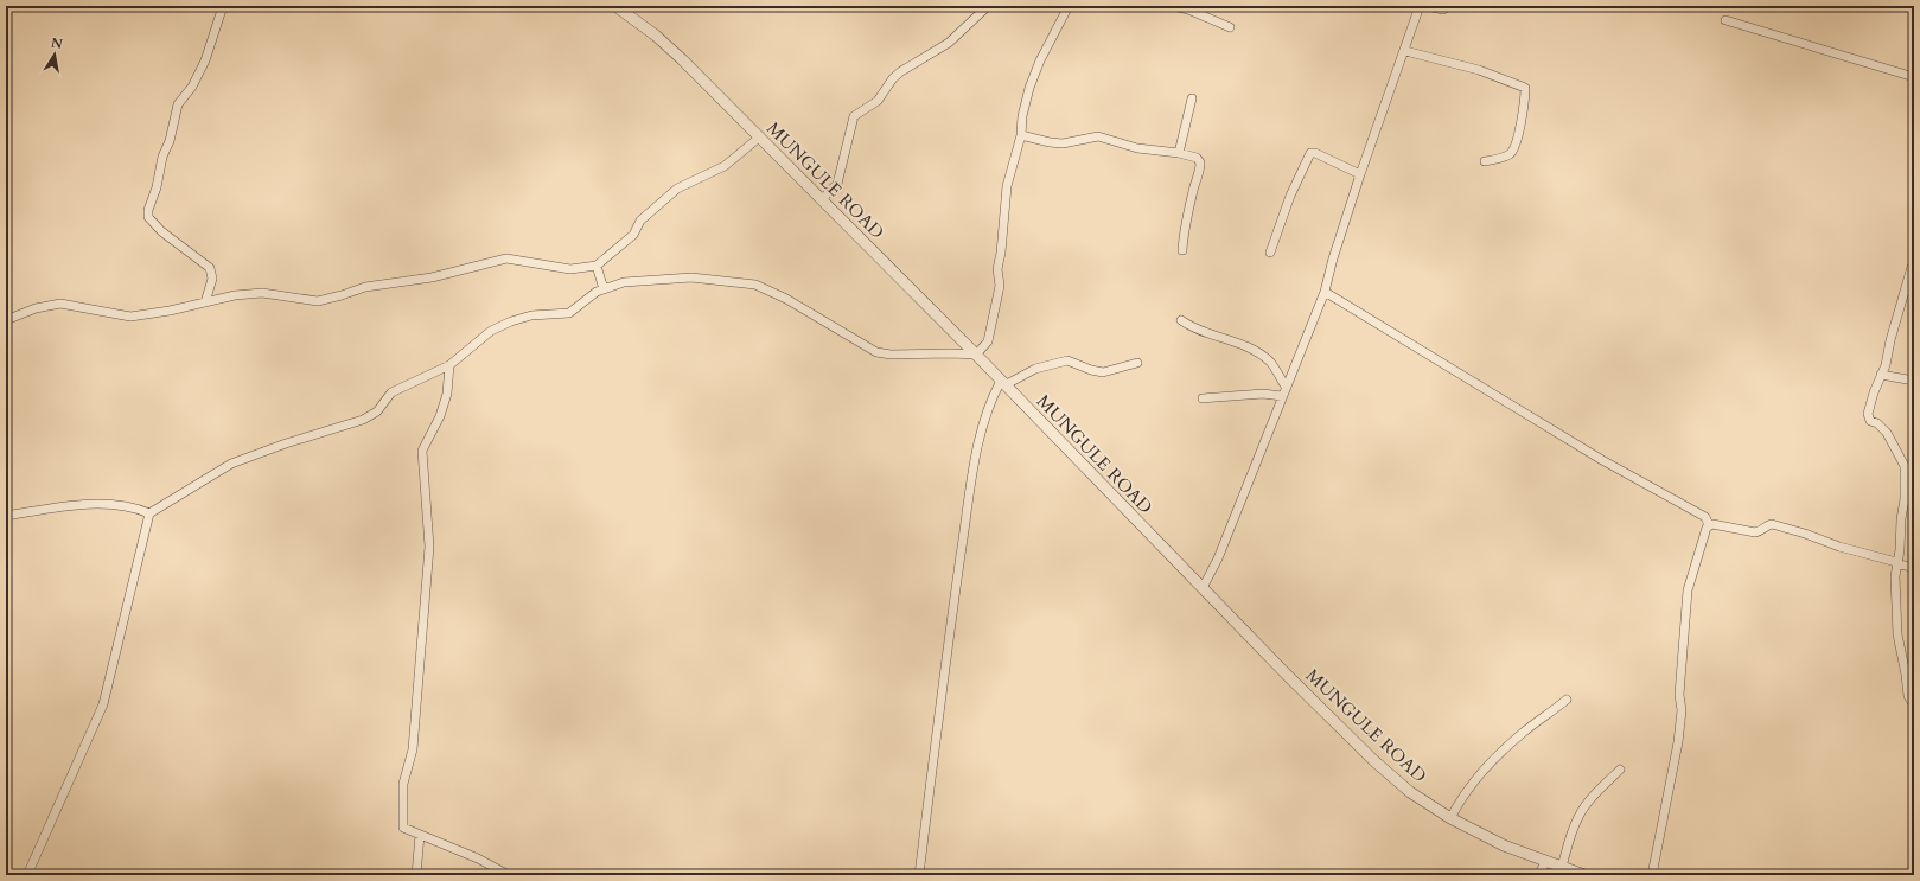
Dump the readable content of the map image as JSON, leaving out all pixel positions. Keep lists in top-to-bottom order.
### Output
{
  "streets": {
    "street": ["MUNGULE ROAD"]
  },
  "north": "top"
}
